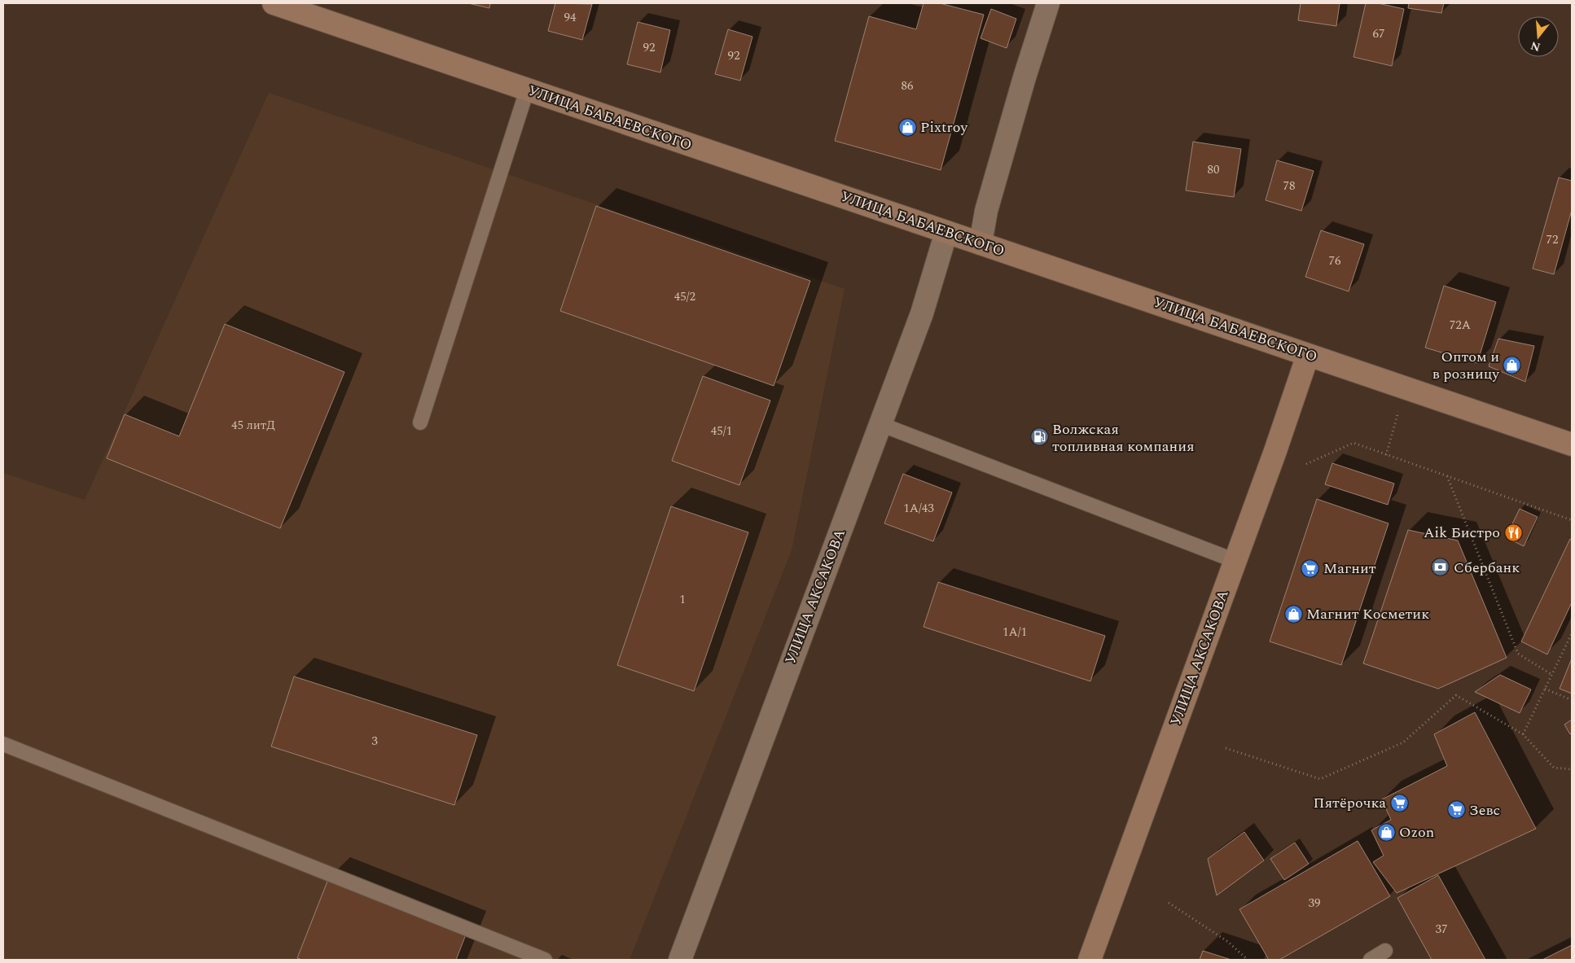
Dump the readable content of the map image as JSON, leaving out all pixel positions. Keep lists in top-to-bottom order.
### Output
{
  "streets": {
    "main road": ["УЛИЦА БАБАЕВСКОГО", "УЛИЦА АКСАКОВА"]
  },
  "crossings": [
    ["УЛИЦА БАБАЕВСКОГО", "УЛИЦА АКСАКОВА"]
  ],
  "places": {
    "shop": [
      "Pixtroy",
      "Оптом и в розницу",
      "Магнит Косметик",
      "Ozon"
    ],
    "fuel station": ["Волжская топливная компания"],
    "restaurant": ["Aik Бистро"],
    "bank": ["Сбербанк"],
    "supermarket": ["Магнит", "Пятёрочка", "Зевс"]
  },
  "house_numbers": [
    "94",
    "67",
    "92",
    "92",
    "86",
    "80",
    "78",
    "72",
    "76",
    "45/2",
    "72А",
    "45 литД",
    "45/1",
    "1А/43",
    "1",
    "1А/1",
    "3",
    "39",
    "37"
  ],
  "north": "bottom"
}
